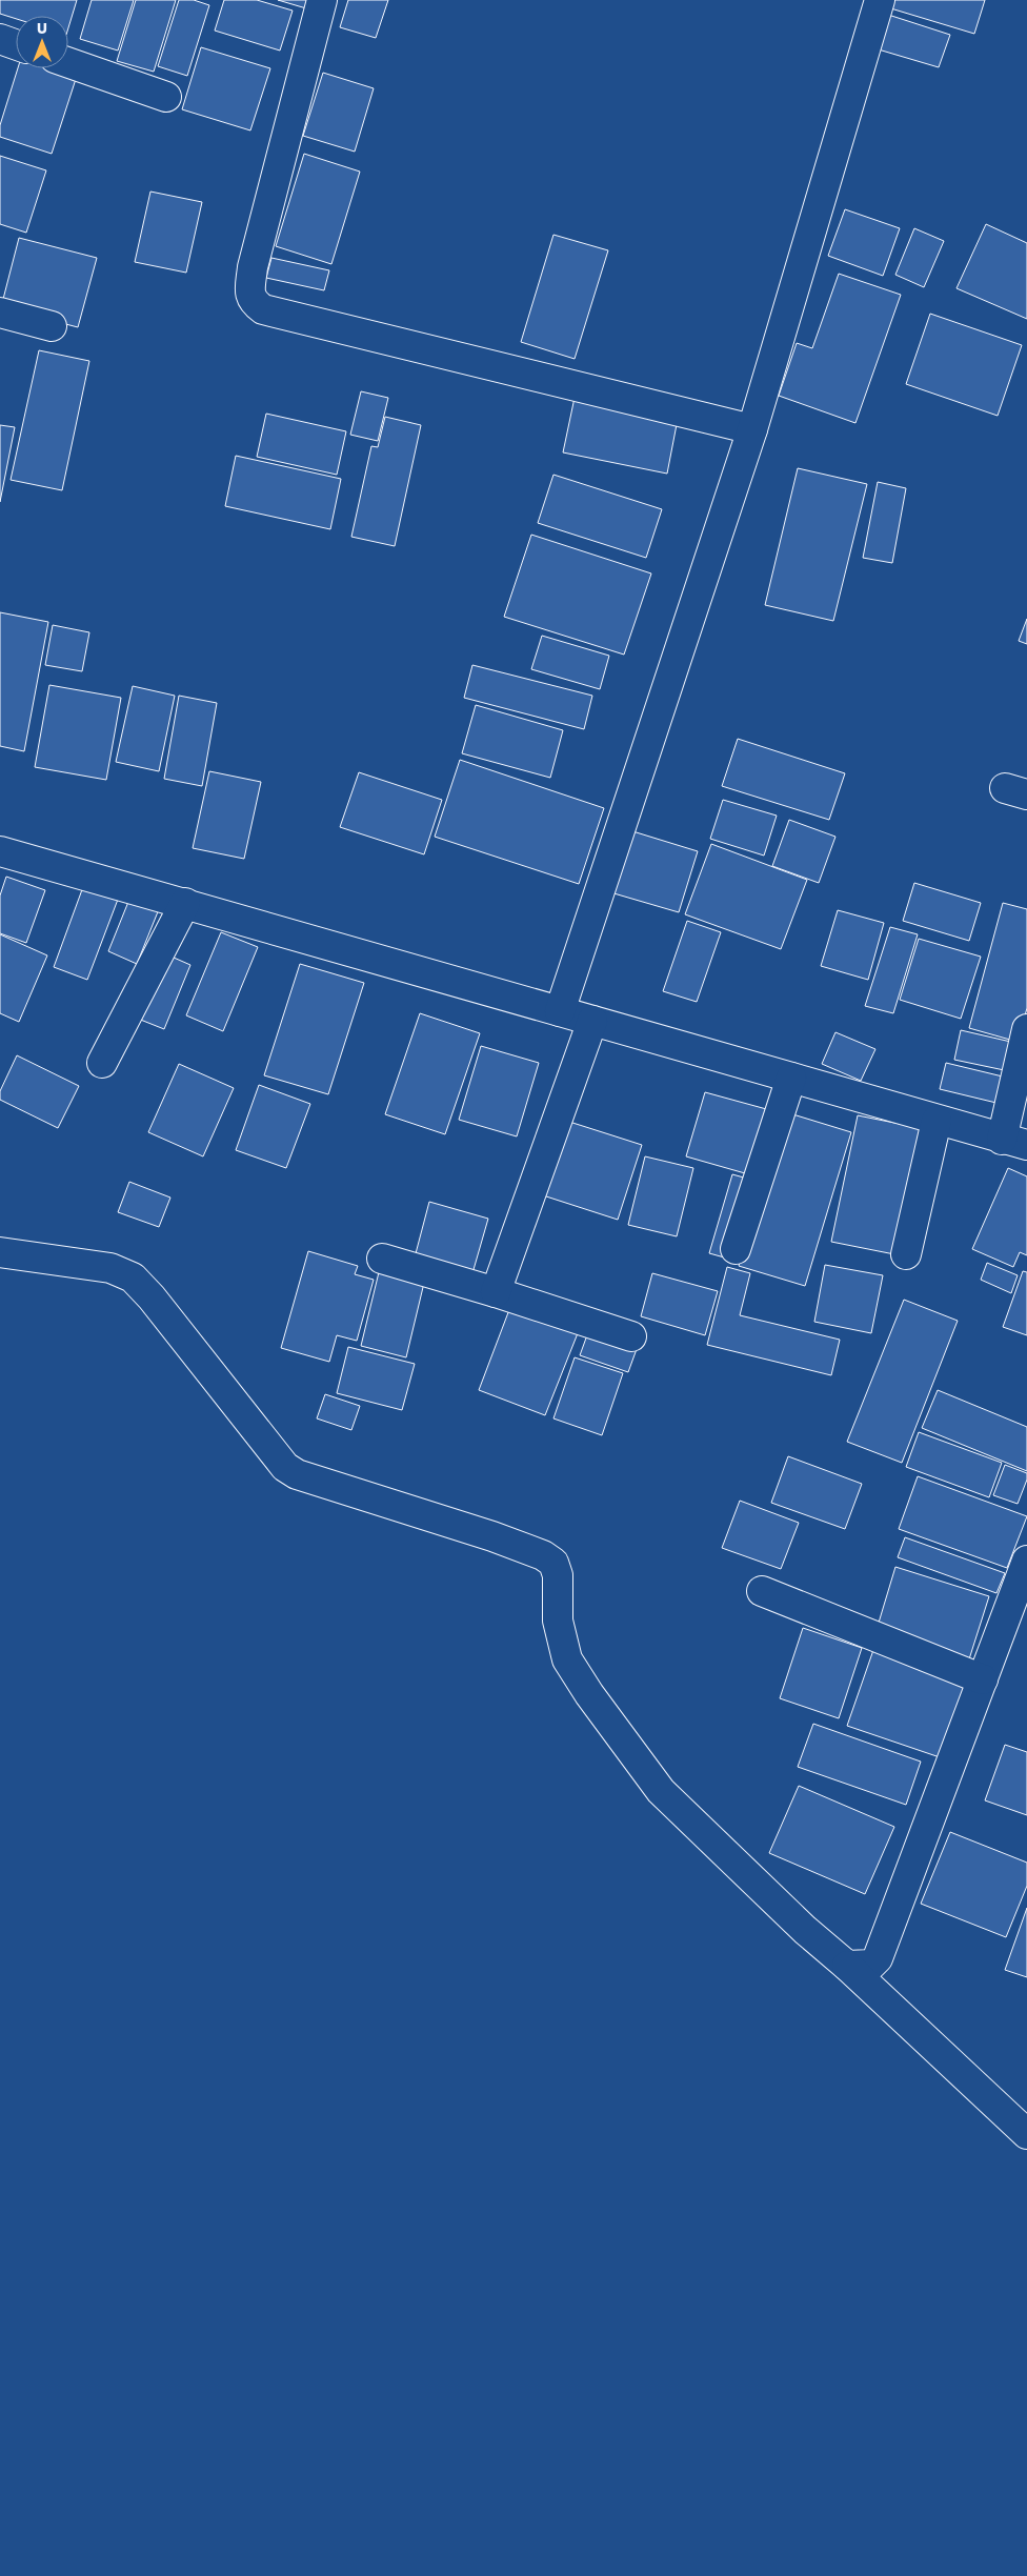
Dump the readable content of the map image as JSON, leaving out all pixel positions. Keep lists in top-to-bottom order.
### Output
{
  "north": "top"
}
